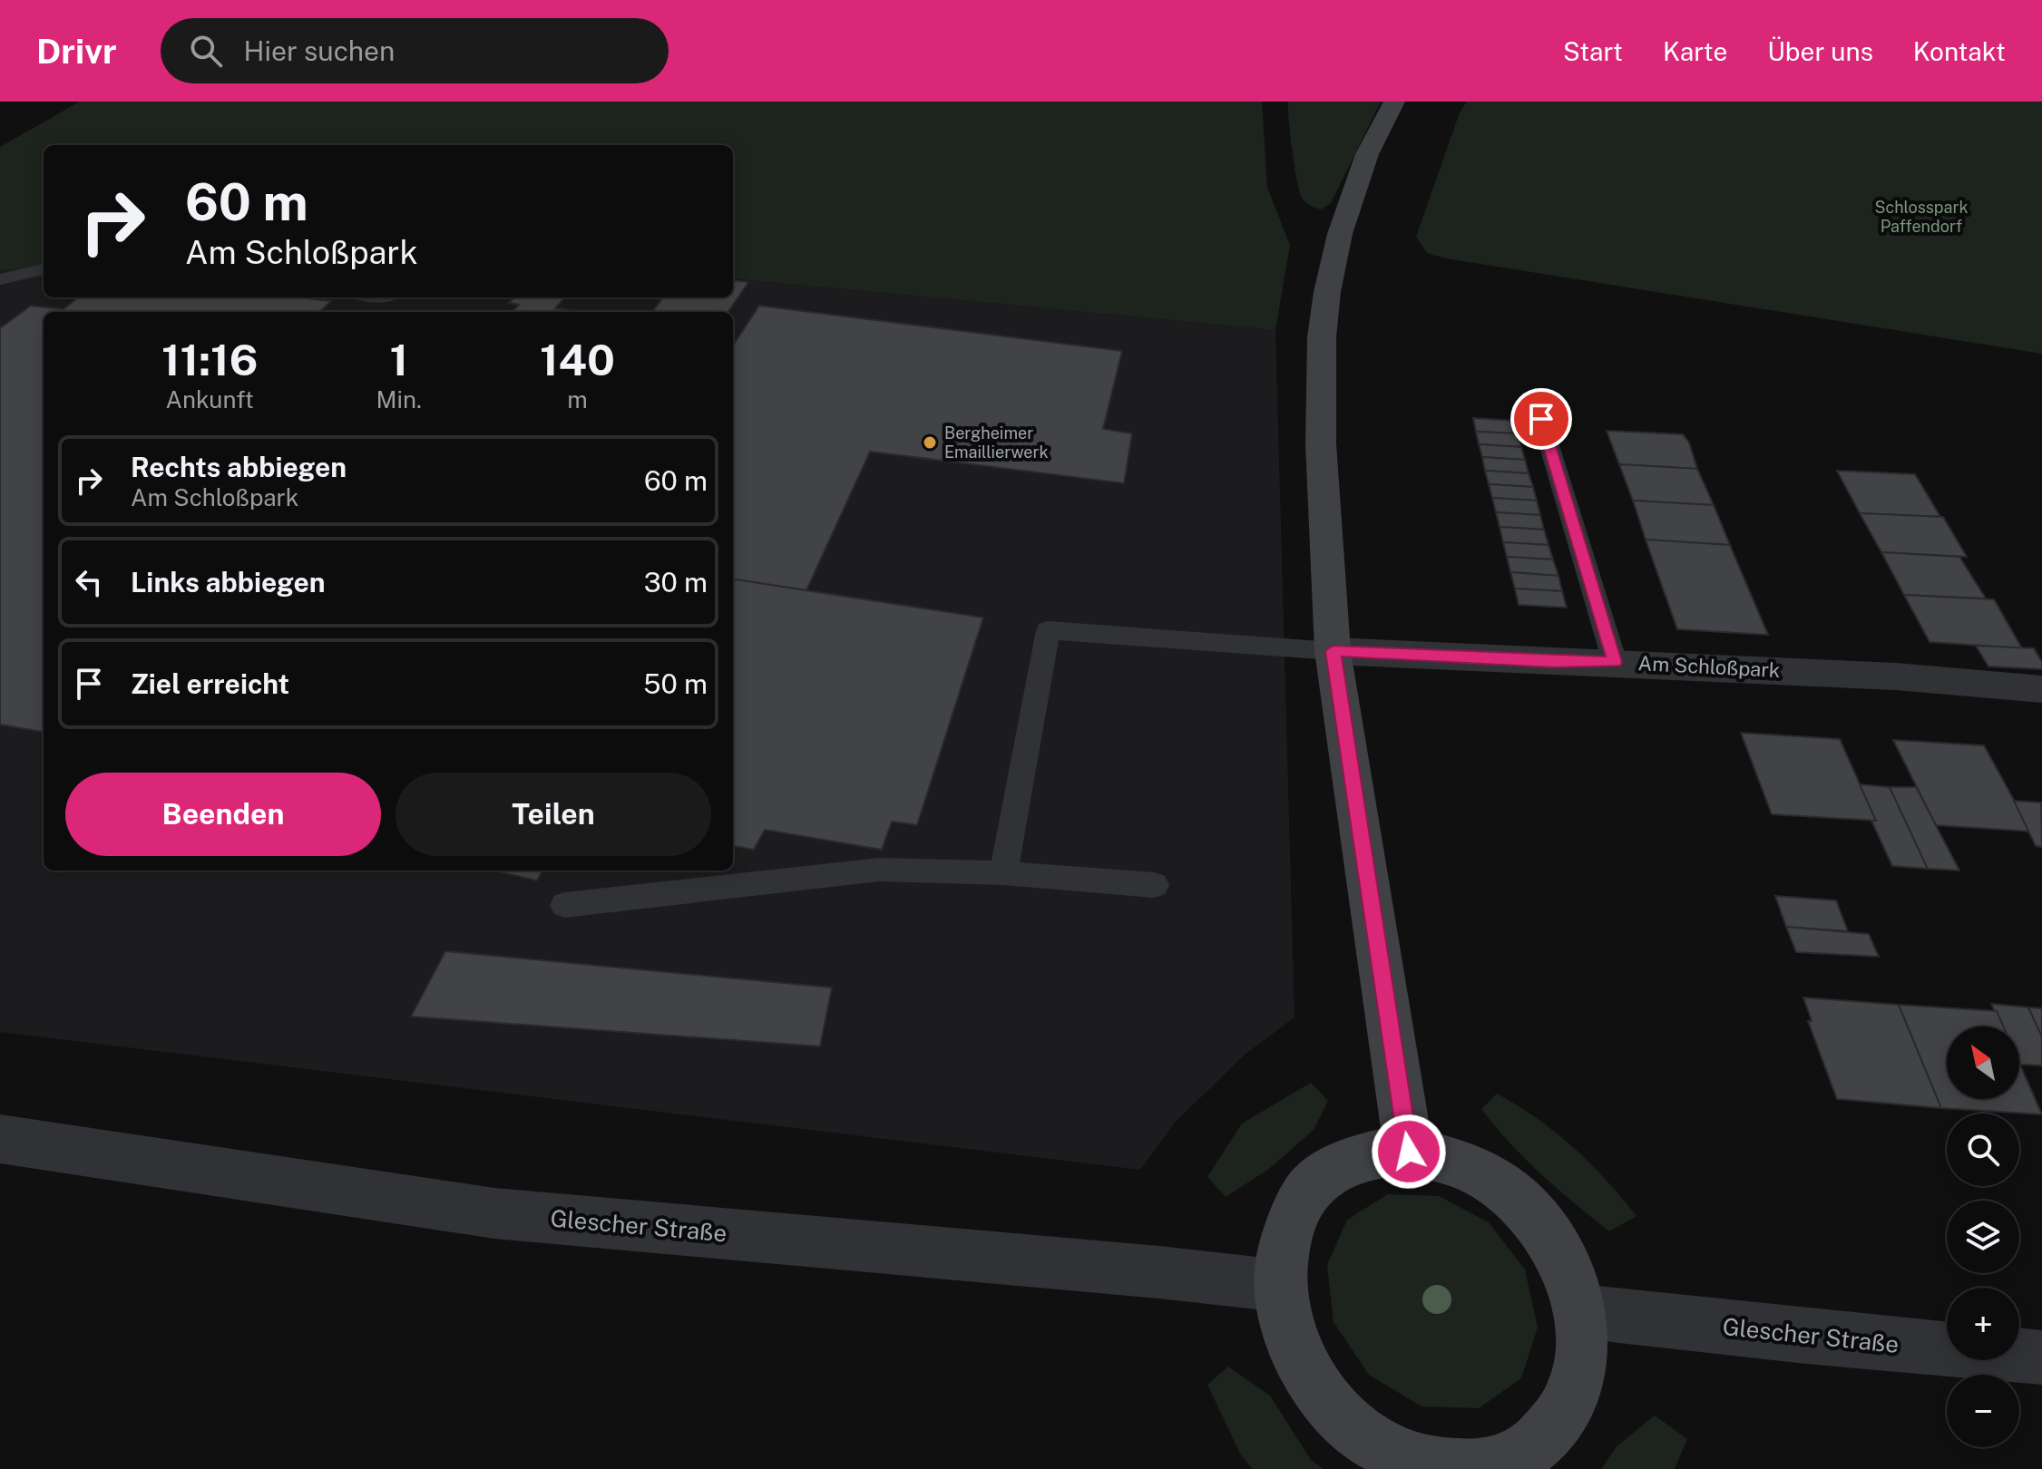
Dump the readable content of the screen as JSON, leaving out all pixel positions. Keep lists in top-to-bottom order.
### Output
{
  "streets": {
    "street": ["Am Schloßpark", "Glescher Straße"]
  },
  "parks": ["Schlosspark Paffendorf"],
  "places": ["Bergheimer Emaillierwerk"],
  "north": "top left",
  "page": {
    "header": "Drivr",
    "search": "Hier suchen",
    "nav": [
      "Start",
      "Karte",
      "Über uns",
      "Kontakt"
    ],
    "turn": ["60 m", "Am Schloßpark"],
    "eta": [
      "11:16",
      "Ankunft",
      "1",
      "Min.",
      "140",
      "m"
    ],
    "list": [
      {
        "name": "Rechts abbiegen",
        "note": "Am Schloßpark",
        "value": "60 m"
      },
      {
        "name": "Links abbiegen",
        "value": "30 m"
      },
      {
        "name": "Ziel erreicht",
        "value": "50 m"
      }
    ],
    "buttons": ["Beenden", "Teilen"],
    "map_buttons": ["+", "−"]
  }
}
